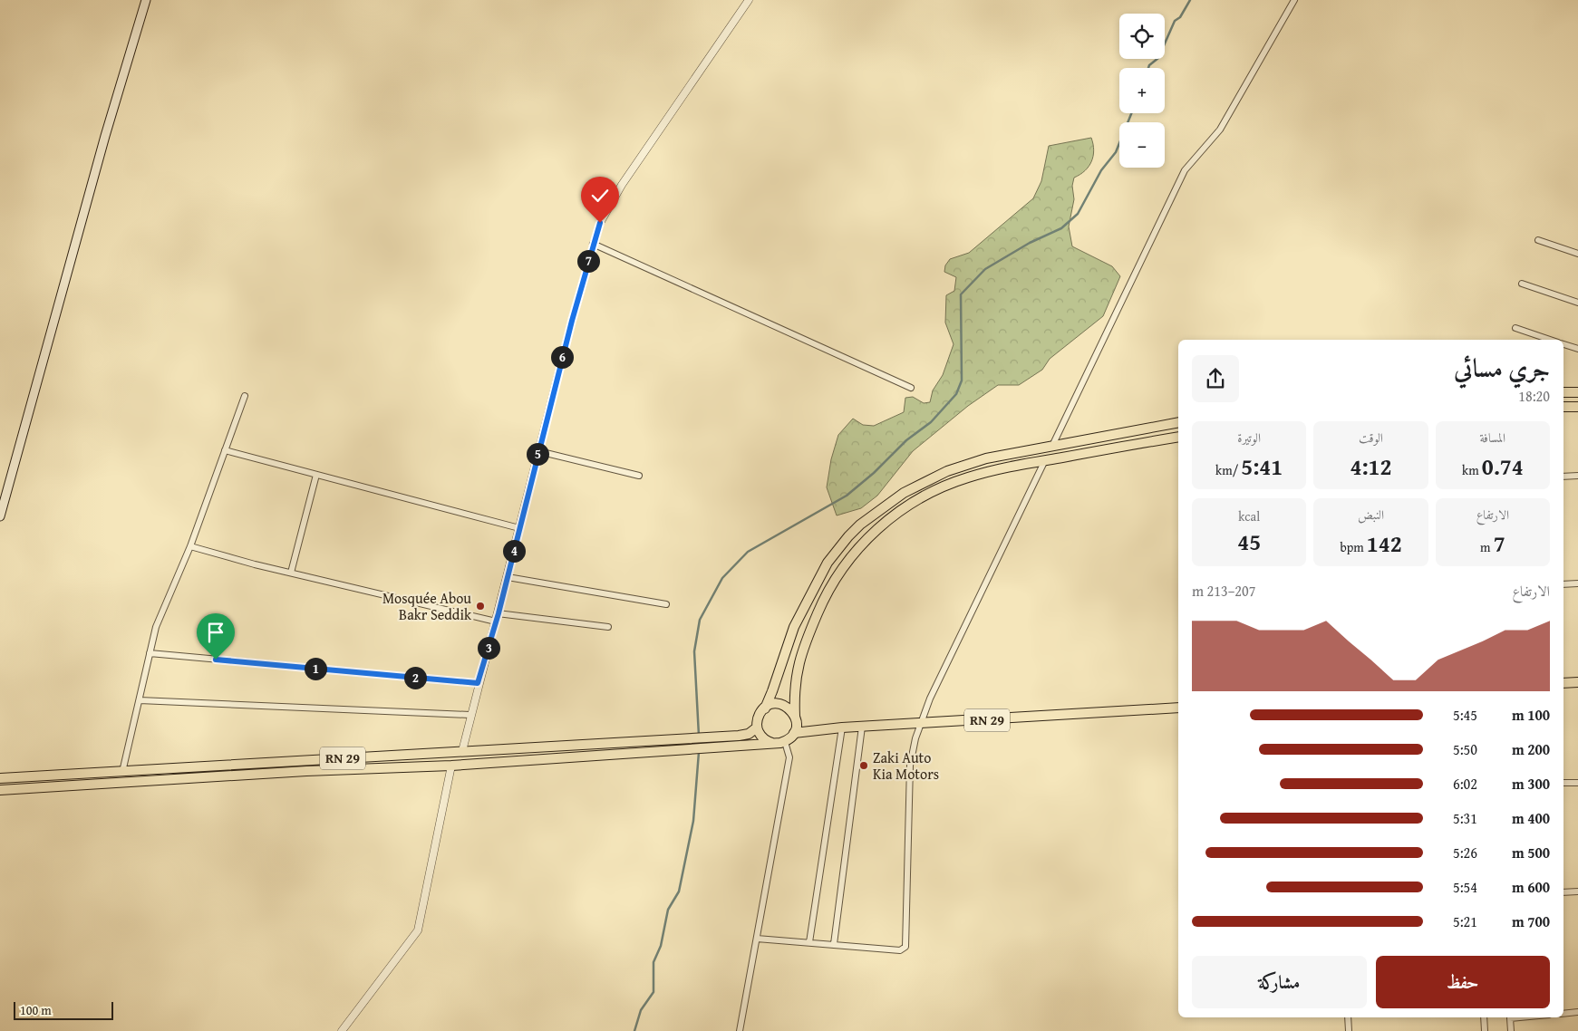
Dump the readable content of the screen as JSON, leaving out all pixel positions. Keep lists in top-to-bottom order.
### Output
{
  "streets": {
    "main road": ["RN 29"]
  },
  "places": ["Mosquée Abou Bakr Seddik", "Zaki Auto Kia Motors"],
  "scale_bar": "100 m",
  "page": {
    "map_buttons": ["+", "−"],
    "pins": [
      "7",
      "6",
      "5",
      "4",
      "3",
      "1",
      "2"
    ],
    "heading": ["جري مسائي", "18:20"],
    "stats": [
      ["المسافة", "0.74 km"],
      ["الوقت", "4:12"],
      ["الوتيرة", "5:41 /km"],
      ["الارتفاع", "7 m"],
      ["النبض", "142 bpm"],
      ["kcal", "45"]
    ],
    "chart": ["الارتفاع", "207–213 m"],
    "list": [
      {
        "name": "100 m",
        "note": "5:45"
      },
      {
        "name": "200 m",
        "note": "5:50"
      },
      {
        "name": "300 m",
        "note": "6:02"
      },
      {
        "name": "400 m",
        "note": "5:31"
      },
      {
        "name": "500 m",
        "note": "5:26"
      },
      {
        "name": "600 m",
        "note": "5:54"
      },
      {
        "name": "700 m",
        "note": "5:21"
      }
    ],
    "buttons": ["حفظ", "مشاركة"],
    "scale": "100 m"
  }
}
